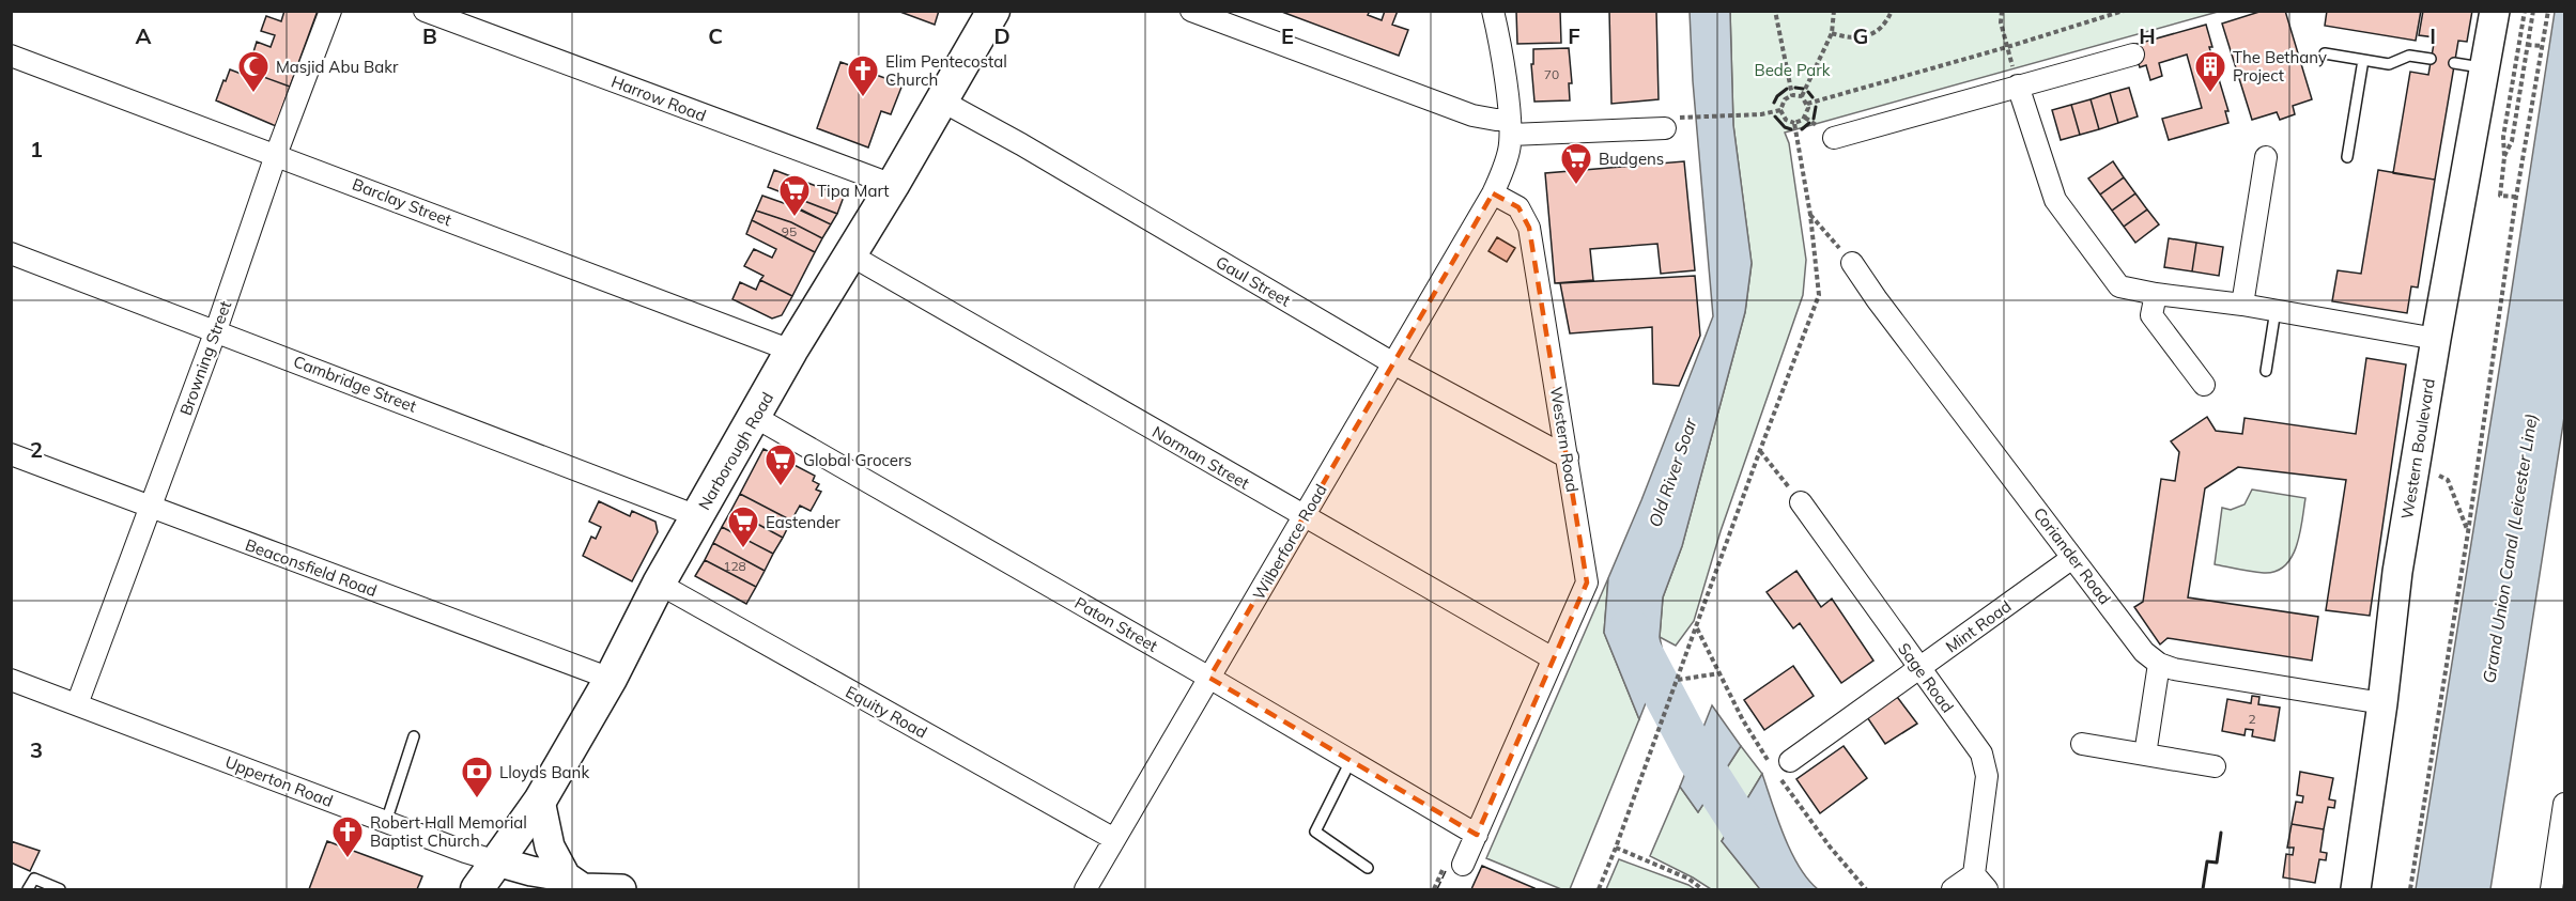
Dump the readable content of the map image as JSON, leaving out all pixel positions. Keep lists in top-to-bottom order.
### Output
{
  "streets": {
    "main road": ["Narborough Road"],
    "street": [
      "Harrow Road",
      "Barclay Street",
      "Gaul Street",
      "Browning Street",
      "Cambridge Street",
      "Western Road",
      "Western Boulevard",
      "Norman Street",
      "Wilberforce Road",
      "Coriander Road",
      "Beaconsfield Road",
      "Paton Street",
      "Mint Road",
      "Sage Road",
      "Equity Road",
      "Upperton Road"
    ]
  },
  "crossings": [
    ["Harrow Road", "Narborough Road"],
    ["Barclay Street", "Browning Street"],
    ["Barclay Street", "Narborough Road"],
    ["Gaul Street", "Western Road"],
    ["Gaul Street", "Narborough Road"],
    ["Gaul Street", "Wilberforce Road"],
    ["Browning Street", "Cambridge Street"],
    ["Browning Street", "Beaconsfield Road"],
    ["Browning Street", "Upperton Road"],
    ["Cambridge Street", "Narborough Road"],
    ["Western Road", "Norman Street"],
    ["Western Road", "Wilberforce Road"],
    ["Western Road", "Paton Street"],
    ["Western Boulevard", "Coriander Road"],
    ["Narborough Road", "Norman Street"],
    ["Narborough Road", "Beaconsfield Road"],
    ["Narborough Road", "Paton Street"],
    ["Narborough Road", "Equity Road"],
    ["Narborough Road", "Upperton Road"],
    ["Norman Street", "Wilberforce Road"],
    ["Wilberforce Road", "Paton Street"],
    ["Wilberforce Road", "Equity Road"],
    ["Coriander Road", "Mint Road"],
    ["Mint Road", "Sage Road"]
  ],
  "water": ["Old River Soar", "Grand Union Canal (Leicester Line)"],
  "parks": ["Bede Park"],
  "places": {
    "mosque": ["Masjid Abu Bakr"],
    "building": ["The Bethany Project"],
    "church": ["Elim Pentecostal Church", "Robert Hall Memorial Baptist Church"],
    "supermarket": [
      "Budgens",
      "Tipa Mart",
      "Global Grocers",
      "Eastender"
    ],
    "bank": ["Lloyds Bank"]
  },
  "house_numbers": [
    "70",
    "95",
    "128",
    "2"
  ],
  "grid": {
    "columns": [
      "A",
      "B",
      "C",
      "D",
      "E",
      "F",
      "G",
      "H",
      "I"
    ],
    "rows": ["1", "2", "3"]
  }
}
